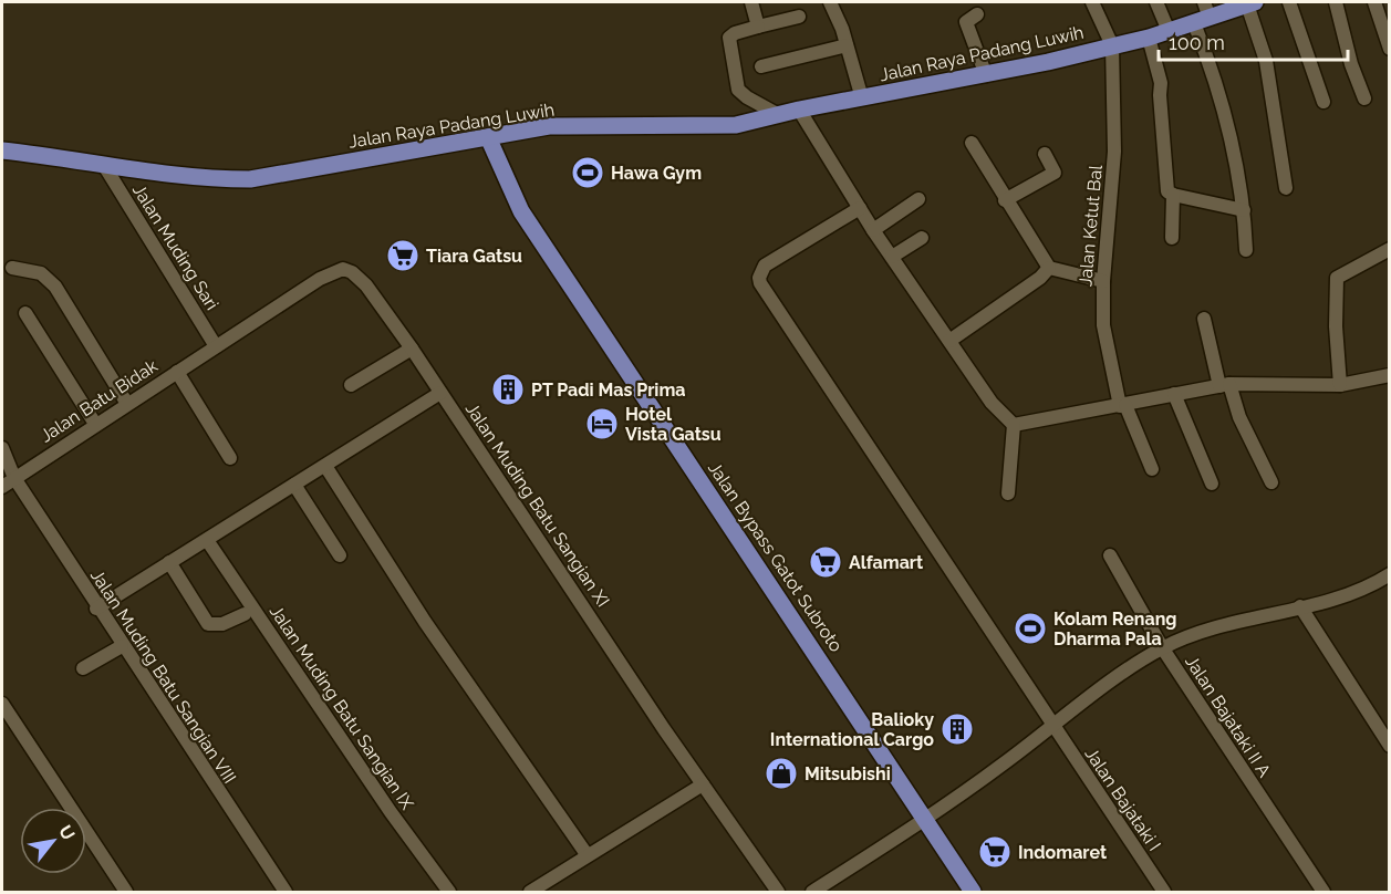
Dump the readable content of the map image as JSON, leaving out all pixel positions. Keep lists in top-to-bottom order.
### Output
{
  "streets": {
    "main road": ["Jalan Raya Padang Luwih", "Jalan Bypass Gatot Subroto"],
    "street": [
      "Jalan Ketut Bal",
      "Jalan Muding Sari",
      "Jalan Batu Bidak",
      "Jalan Muding Batu Sangian XI",
      "Jalan Muding Batu Sangian VIII",
      "Jalan Muding Batu Sangian IX",
      "Jalan Bajataki II A",
      "Jalan Bajataki I"
    ]
  },
  "crossings": [
    ["Jalan Raya Padang Luwih", "Jalan Ketut Bal"],
    ["Jalan Raya Padang Luwih", "Jalan Muding Sari"],
    ["Jalan Raya Padang Luwih", "Jalan Bypass Gatot Subroto"],
    ["Jalan Muding Sari", "Jalan Batu Bidak"],
    ["Jalan Muding Sari", "Jalan Muding Batu Sangian XI"],
    ["Jalan Batu Bidak", "Jalan Muding Batu Sangian XI"],
    ["Jalan Batu Bidak", "Jalan Muding Batu Sangian VIII"]
  ],
  "places": {
    "sports": ["Hawa Gym", "Kolam Renang Dharma Pala"],
    "supermarket": ["Tiara Gatsu", "Alfamart", "Indomaret"],
    "building": ["PT Padi Mas Prima", "Balioky International Cargo"],
    "hotel": ["Hotel Vista Gatsu"],
    "shop": ["Mitsubishi"]
  },
  "scale_bar": "100 m",
  "north": "top right"
}
